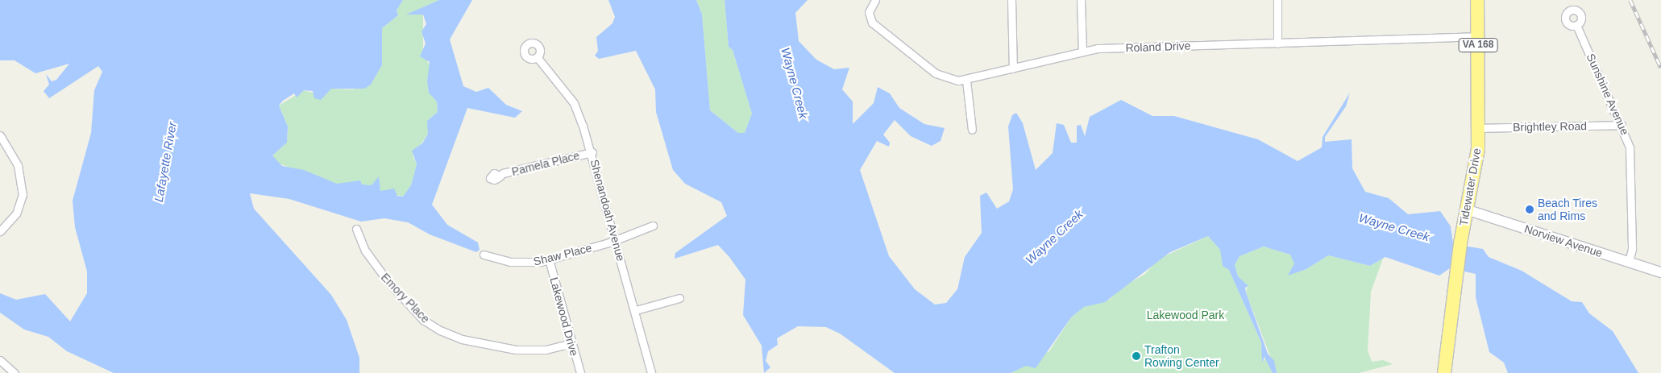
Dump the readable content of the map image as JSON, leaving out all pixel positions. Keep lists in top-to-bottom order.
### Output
{
  "streets": {
    "highway": ["VA 168", "Tidewater Drive"],
    "street": [
      "Roland Drive",
      "Sunshine Avenue",
      "Brightley Road",
      "Pamela Place",
      "Shenandoah Avenue",
      "Norview Avenue",
      "Shaw Place",
      "Emory Place",
      "Lakewood Drive"
    ]
  },
  "crossings": [
    ["Roland Drive", "Tidewater Drive"],
    ["Sunshine Avenue", "Brightley Road"],
    ["Sunshine Avenue", "Norview Avenue"],
    ["Brightley Road", "Tidewater Drive"],
    ["Pamela Place", "Shenandoah Avenue"],
    ["Tidewater Drive", "Norview Avenue"],
    ["Shenandoah Avenue", "Shaw Place"],
    ["Shaw Place", "Lakewood Drive"],
    ["Emory Place", "Lakewood Drive"]
  ],
  "water": ["Wayne Creek", "Lafayette River"],
  "parks": ["Lakewood Park"],
  "places": ["Beach Tires and Rims", "Trafton Rowing Center"]
}
